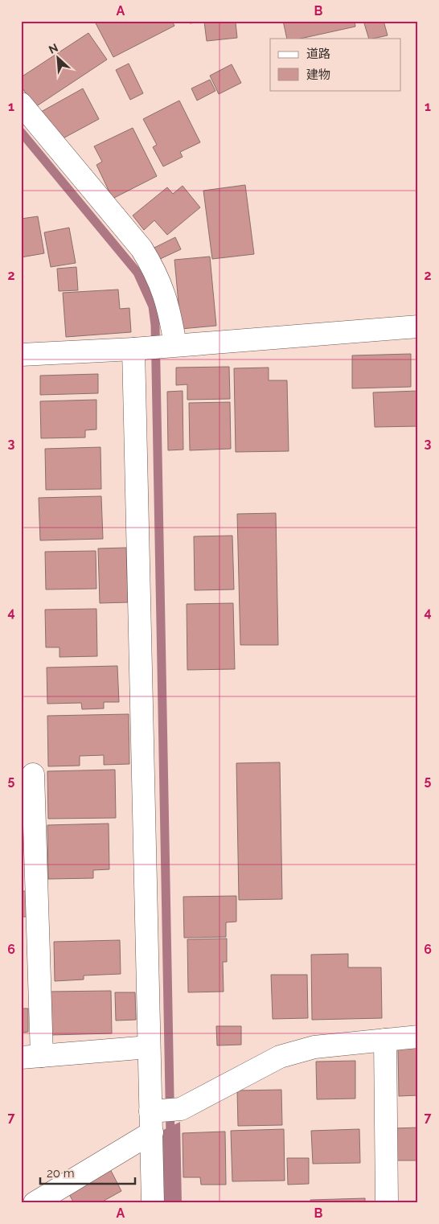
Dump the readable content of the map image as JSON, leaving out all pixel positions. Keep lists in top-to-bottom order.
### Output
{
  "legend": ["道路", "建物"],
  "scale_bar": "20 m",
  "north": "top left",
  "grid": {
    "columns": ["A", "B"],
    "rows": [
      "1",
      "2",
      "3",
      "4",
      "5",
      "6",
      "7"
    ]
  }
}
